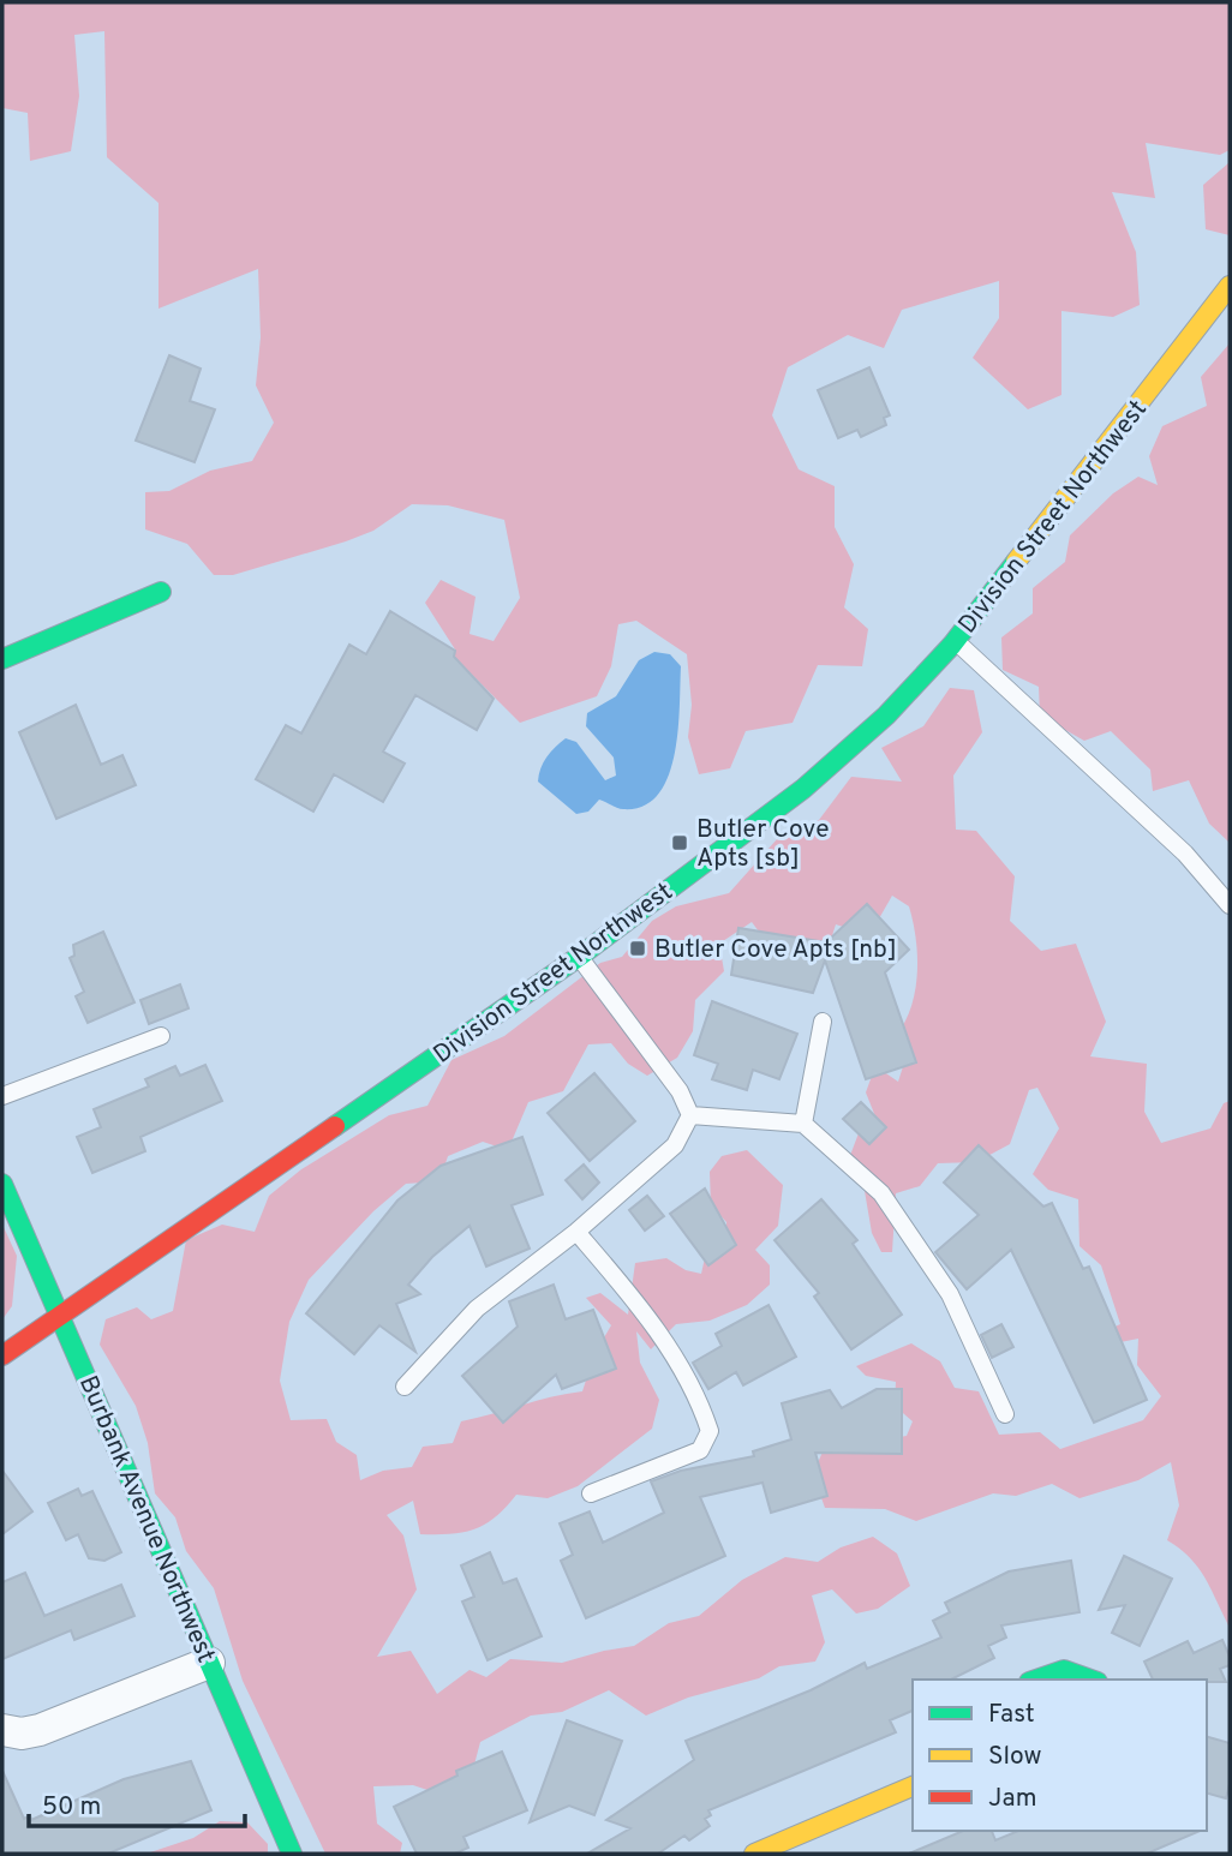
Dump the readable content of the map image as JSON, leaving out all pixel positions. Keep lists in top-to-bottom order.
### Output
{
  "streets": {
    "street": ["Division Street Northwest", "Burbank Avenue Northwest"]
  },
  "crossings": [
    ["Division Street Northwest", "Burbank Avenue Northwest"]
  ],
  "places": {
    "transit": ["Butler Cove Apts [sb]", "Butler Cove Apts [nb]"]
  },
  "legend": ["Fast", "Slow", "Jam"],
  "scale_bar": "50 m"
}
